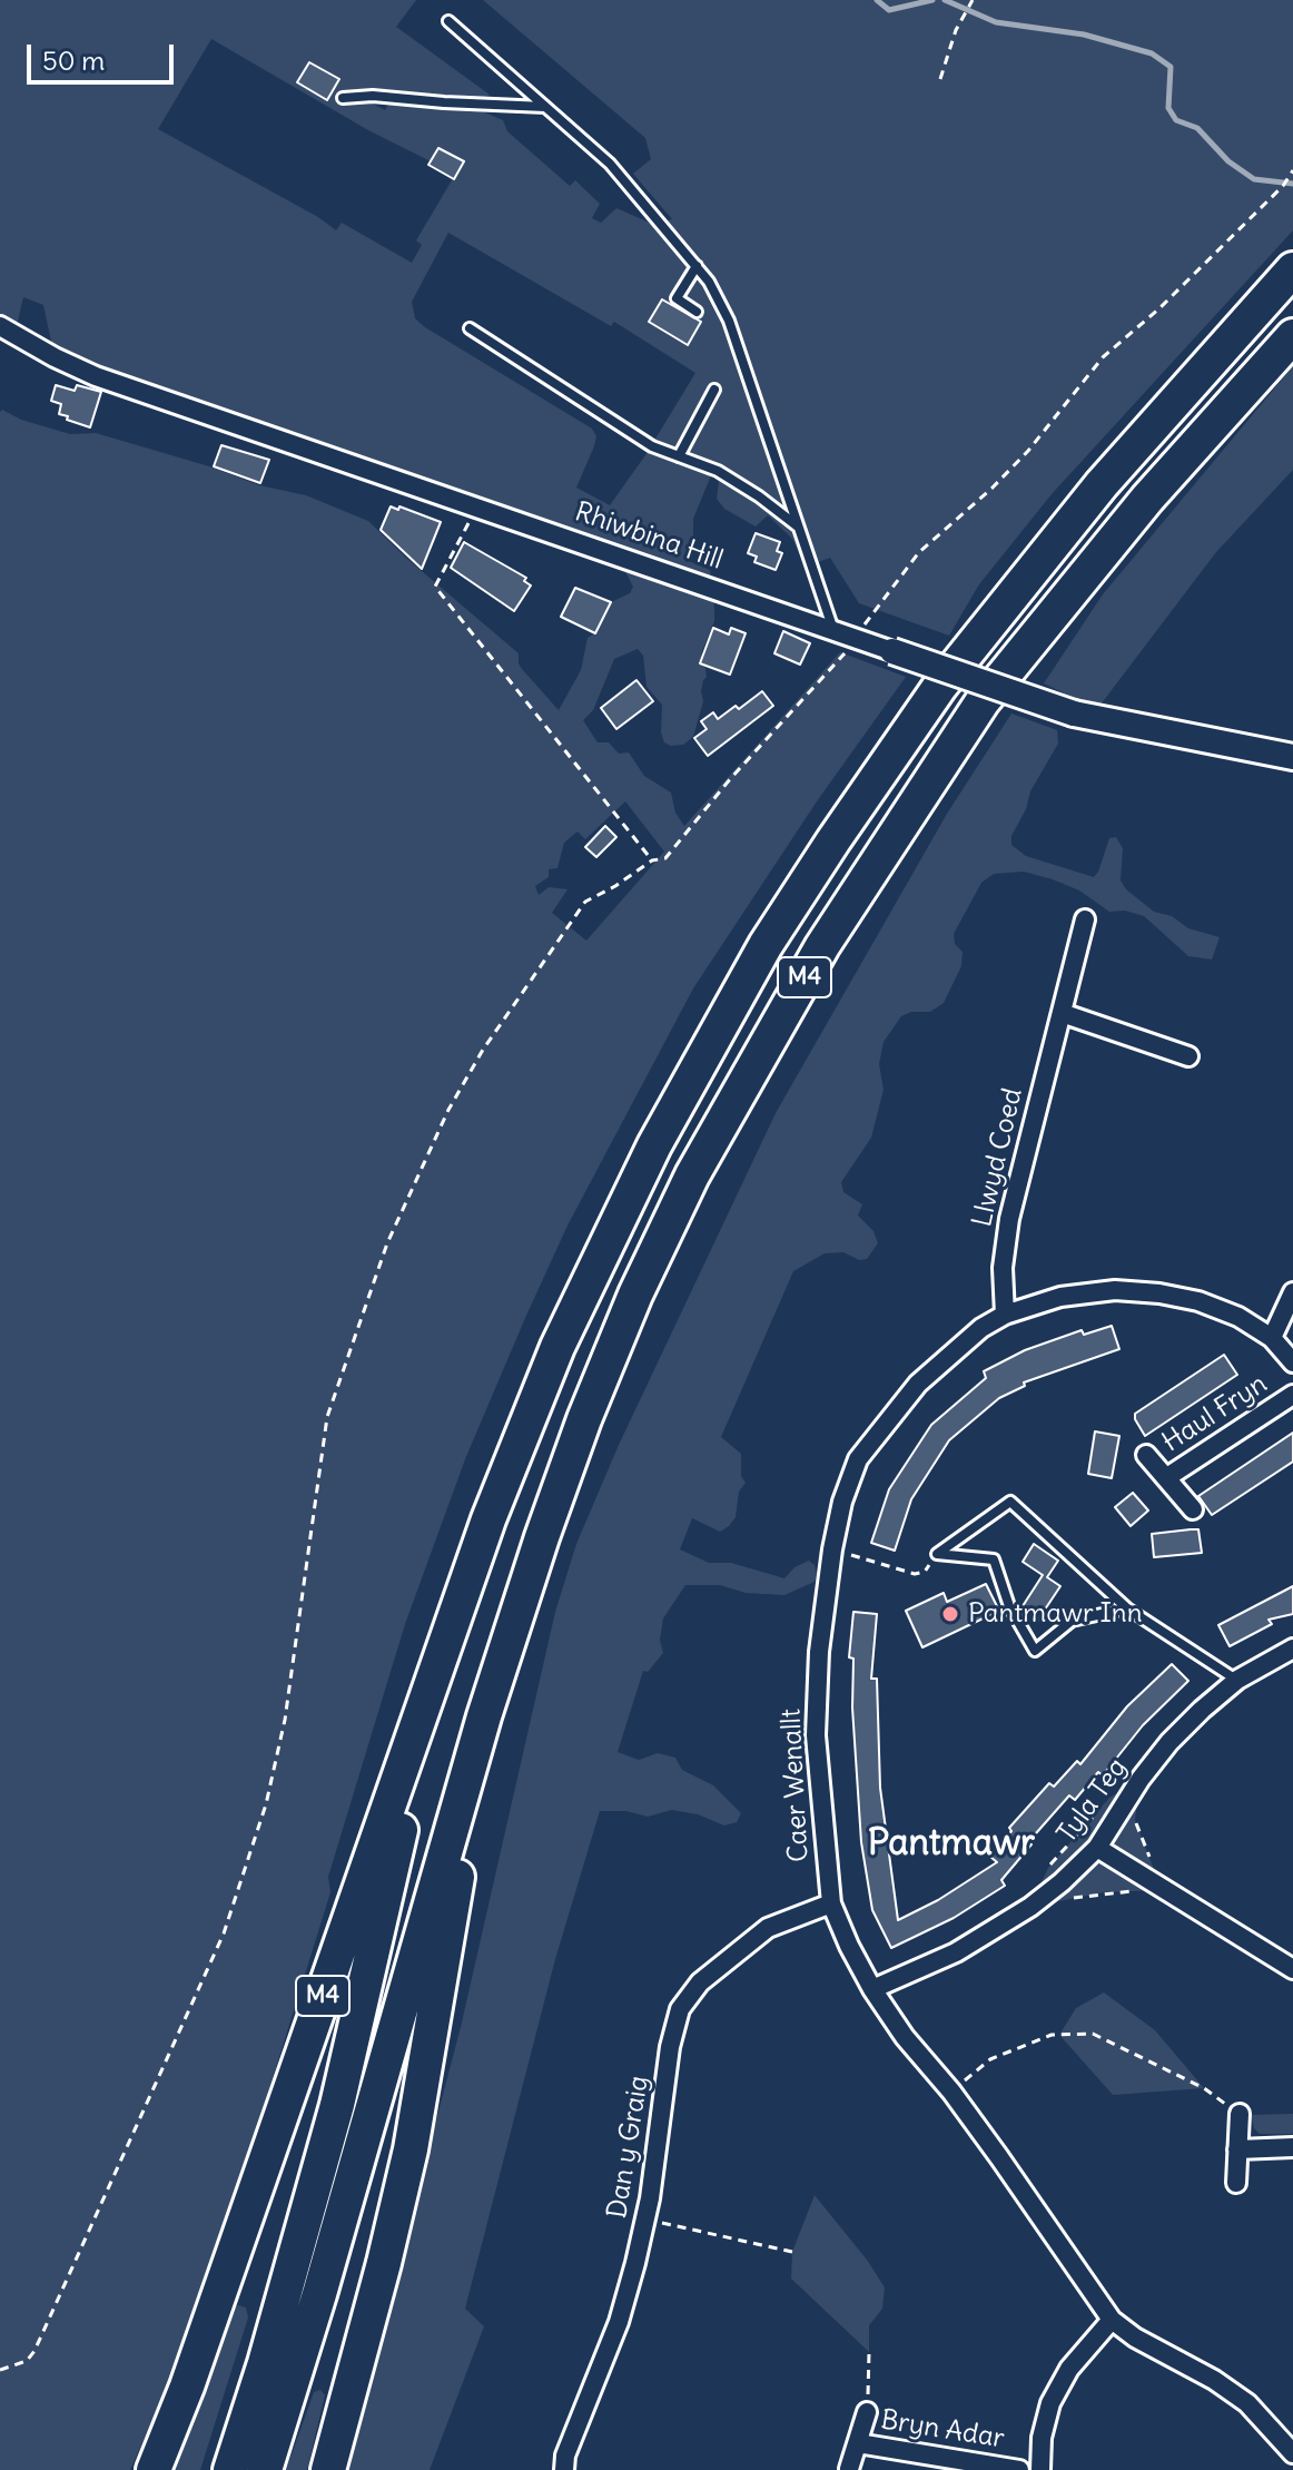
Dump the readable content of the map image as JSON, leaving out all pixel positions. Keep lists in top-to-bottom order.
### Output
{
  "streets": {
    "highway": ["M4"],
    "street": [
      "Rhiwbina Hill",
      "Llwyd Coed",
      "Haul Fryn",
      "Caer Wenallt",
      "Tyla Teg",
      "Dan y Graig",
      "Bryn Adar"
    ]
  },
  "crossings": [
    ["Llwyd Coed", "Caer Wenallt"],
    ["Caer Wenallt", "Tyla Teg"],
    ["Caer Wenallt", "Dan y Graig"]
  ],
  "districts": ["Pantmawr"],
  "places": ["Pantmawr Inn"],
  "scale_bar": "50 m"
}
